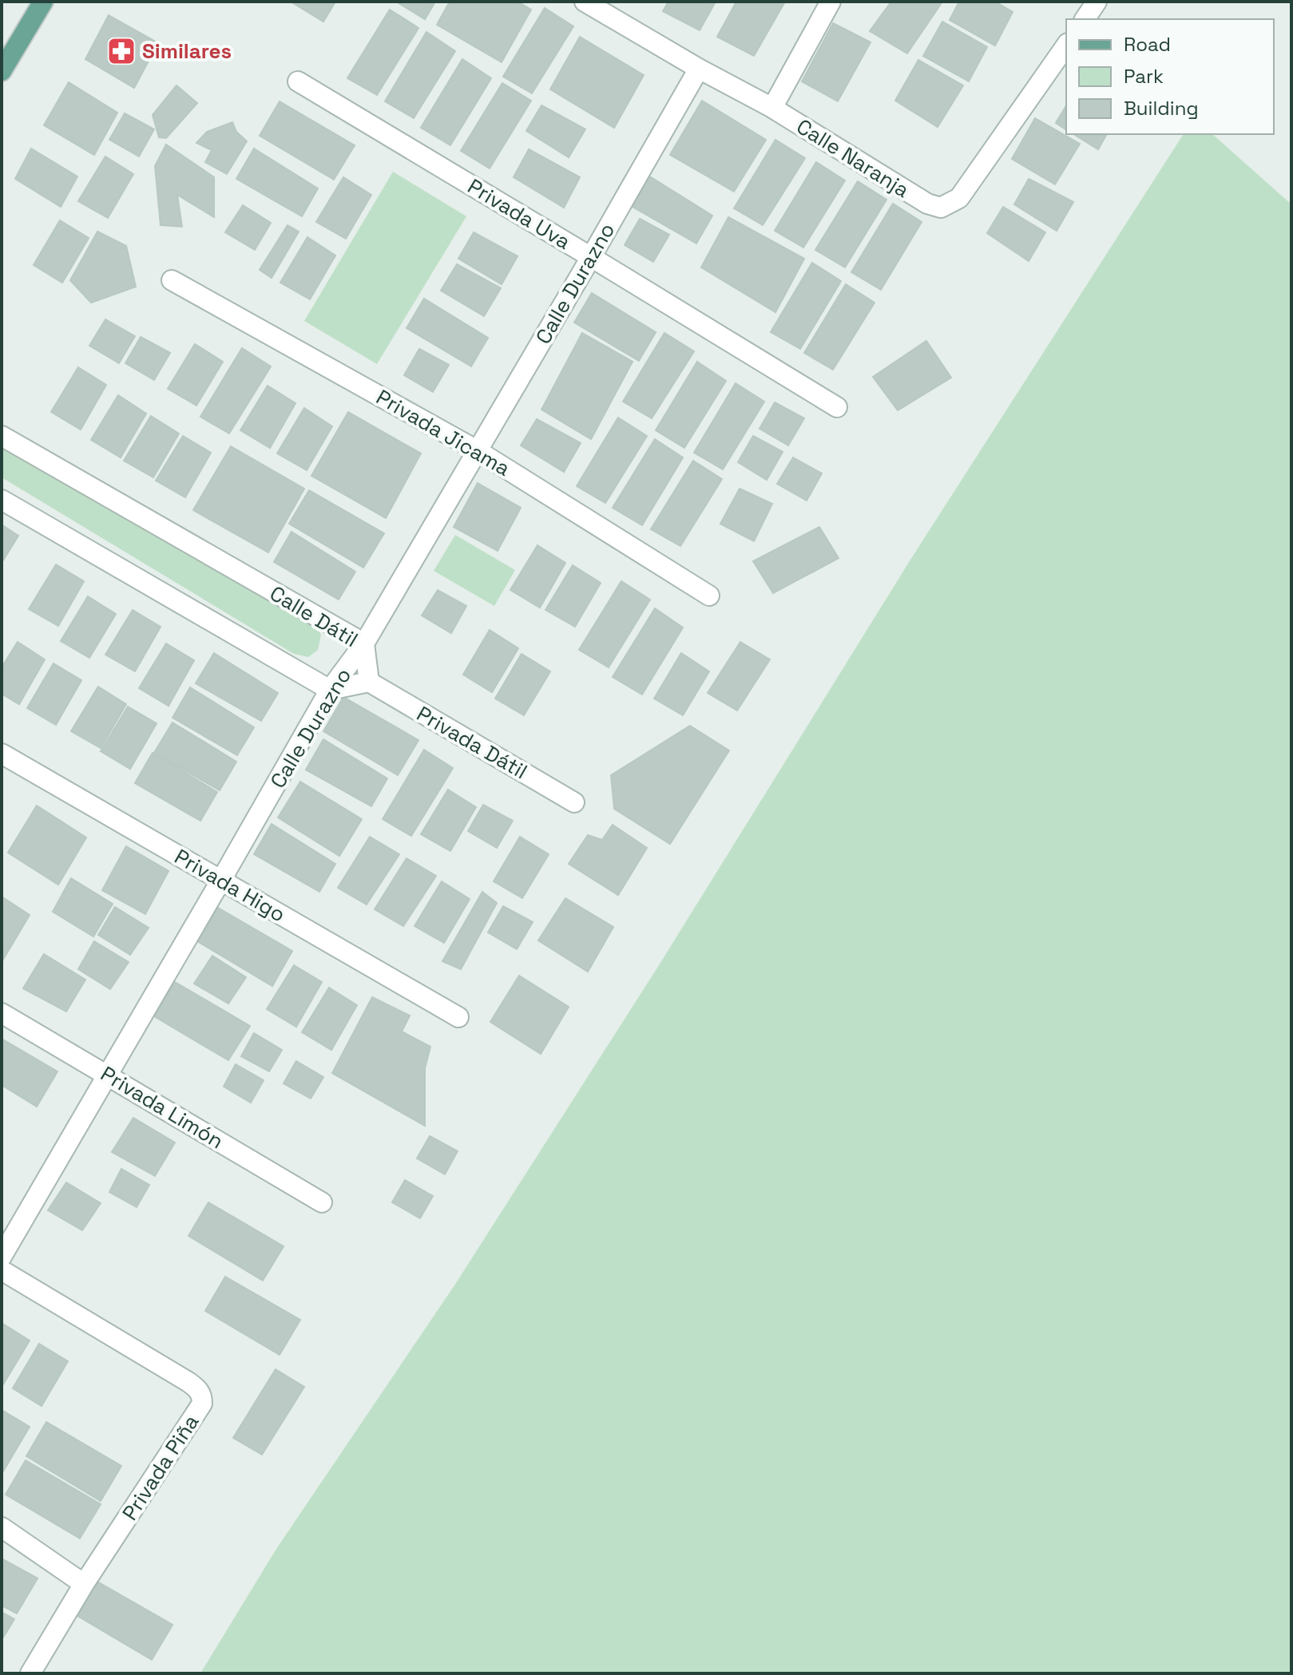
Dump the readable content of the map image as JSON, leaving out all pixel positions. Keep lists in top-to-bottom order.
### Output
{
  "streets": {
    "street": [
      "Calle Naranja",
      "Privada Uva",
      "Calle Durazno",
      "Privada Jicama",
      "Calle Dátil",
      "Privada Dátil",
      "Privada Higo",
      "Privada Limón",
      "Privada Piña"
    ]
  },
  "crossings": [
    ["Calle Naranja", "Calle Durazno"],
    ["Privada Uva", "Calle Durazno"],
    ["Calle Durazno", "Privada Jicama"],
    ["Calle Durazno", "Calle Dátil"],
    ["Calle Durazno", "Privada Higo"],
    ["Calle Durazno", "Privada Limón"],
    ["Calle Dátil", "Privada Dátil"]
  ],
  "places": {
    "pharmacy": ["Similares"]
  },
  "legend": ["Road", "Park", "Building"]
}
